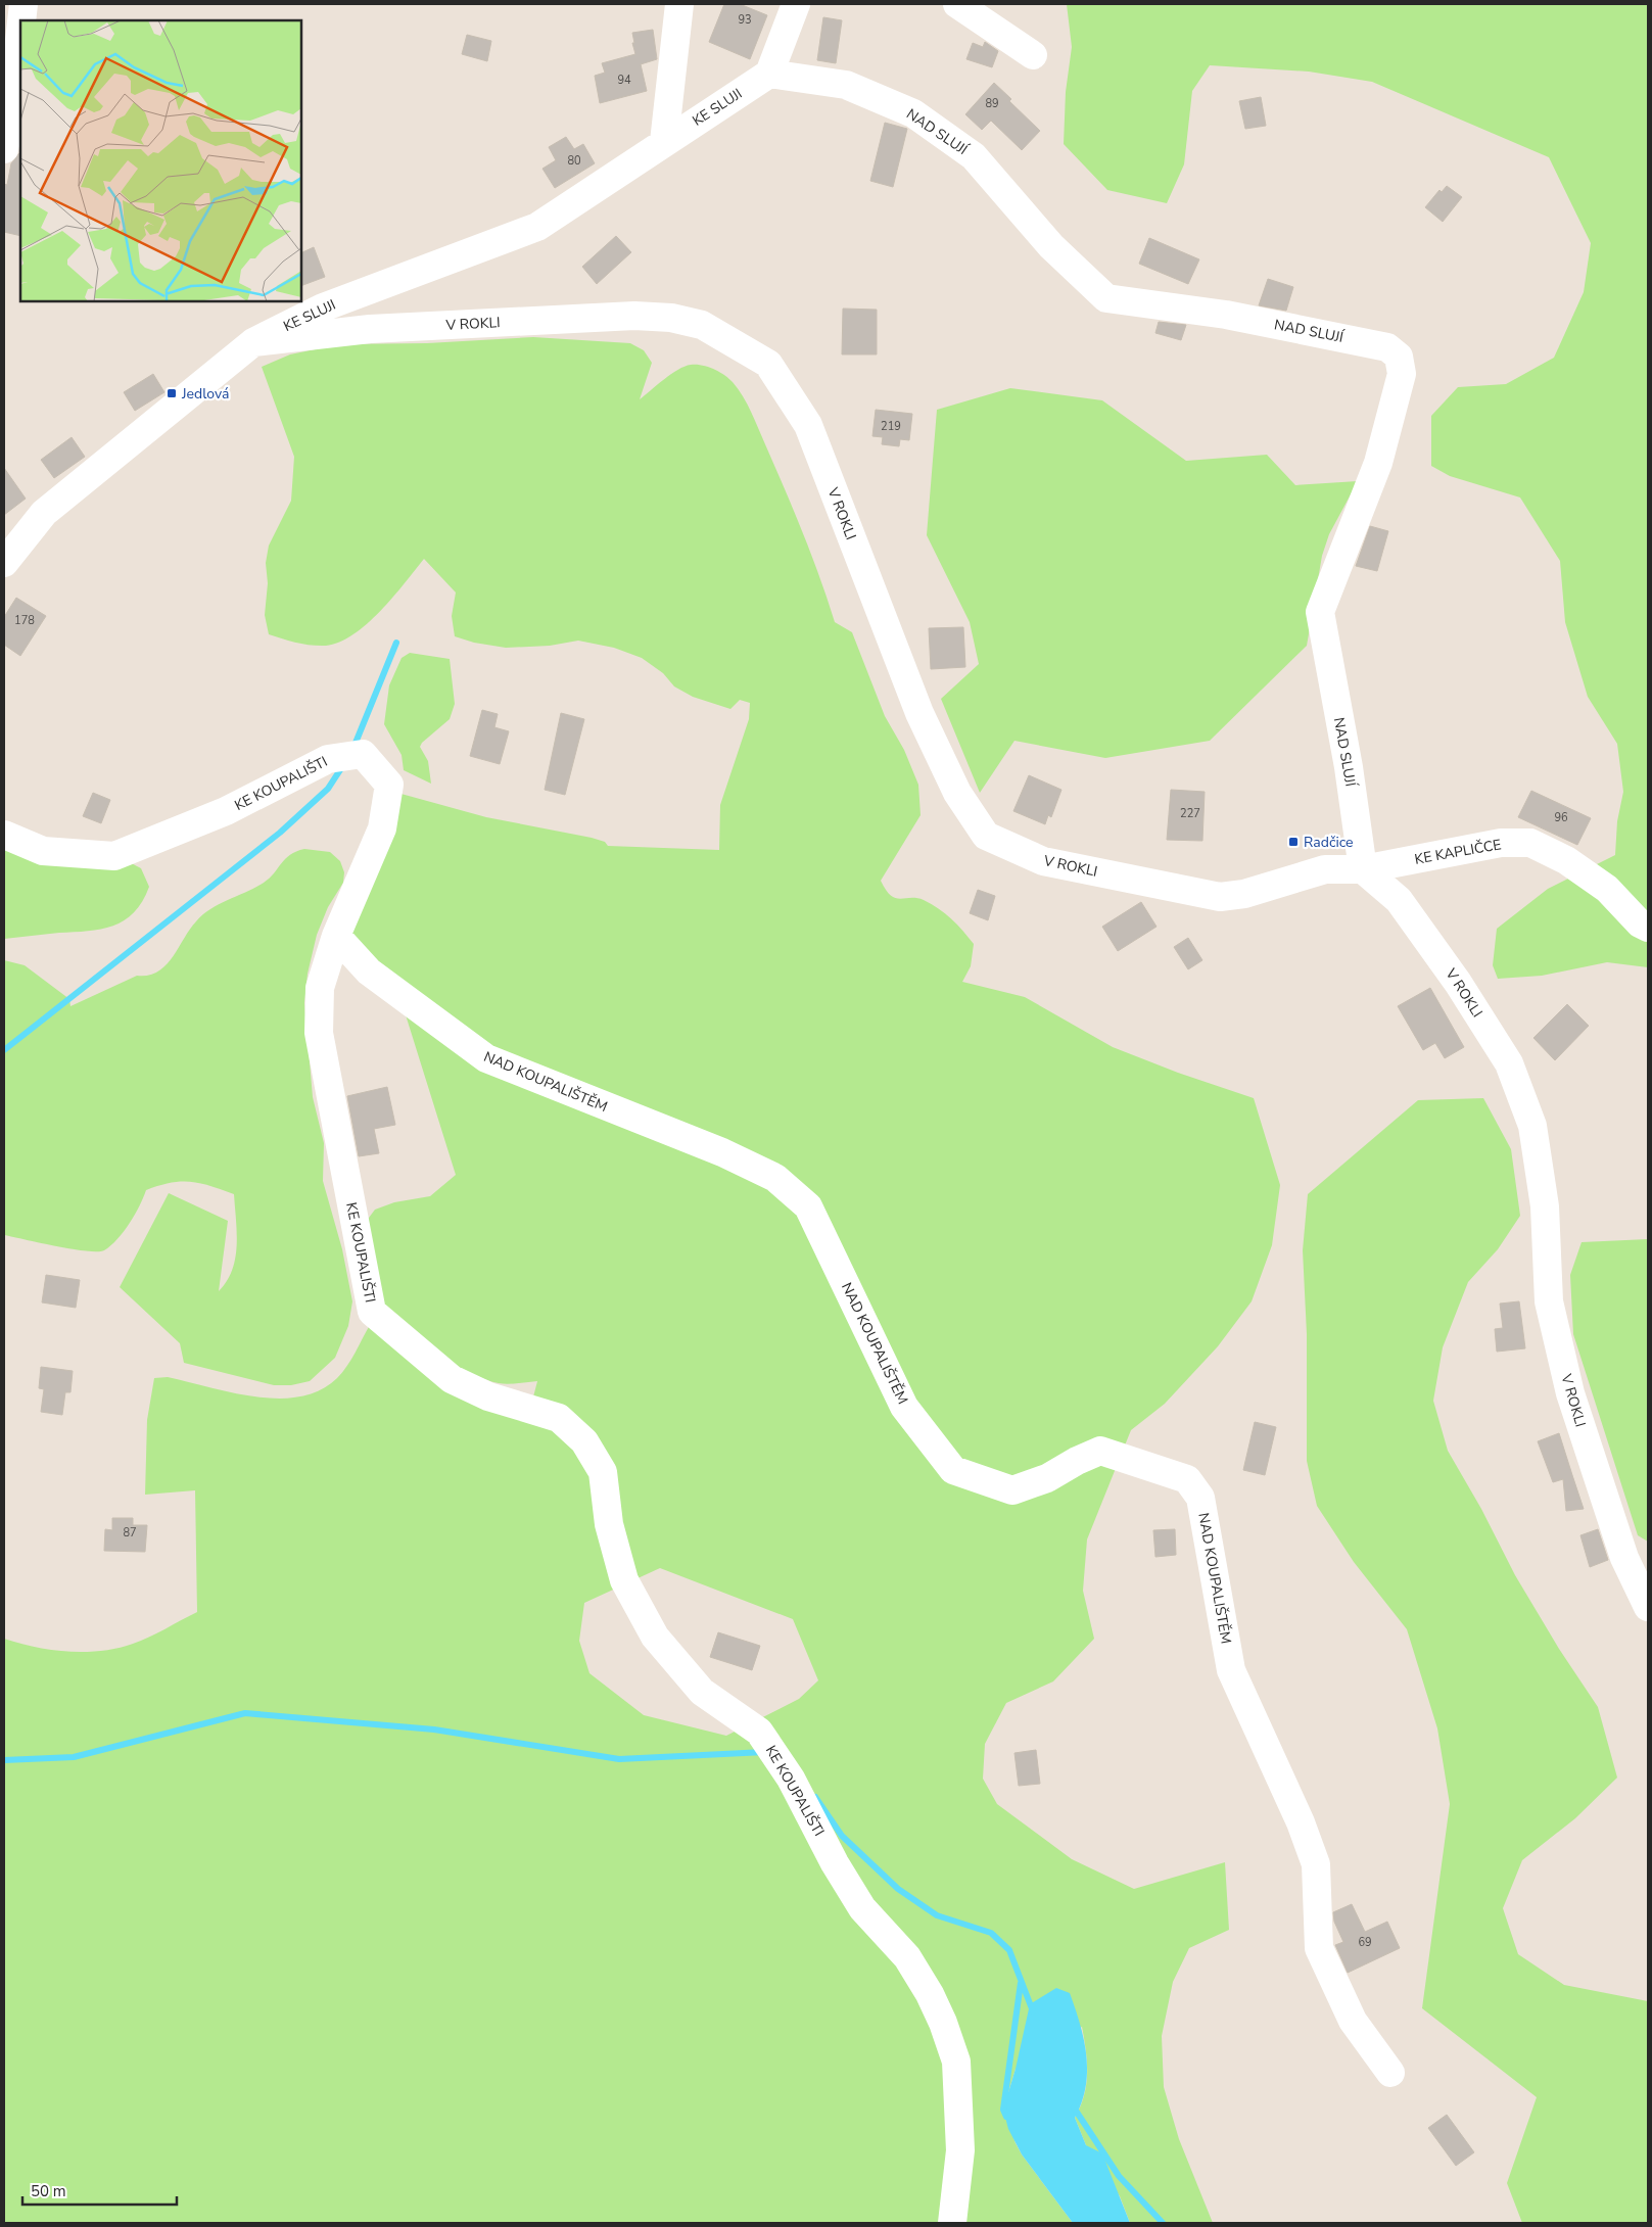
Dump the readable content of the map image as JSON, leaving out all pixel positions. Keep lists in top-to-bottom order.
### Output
{
  "streets": {
    "street": [
      "KE SLUJI",
      "NAD SLUJÍ",
      "V ROKLI",
      "KE KOUPALIŠTI",
      "KE KAPLIČCE",
      "NAD KOUPALIŠTĚM"
    ]
  },
  "crossings": [
    ["KE SLUJI", "NAD SLUJÍ"],
    ["KE SLUJI", "V ROKLI"],
    ["NAD SLUJÍ", "V ROKLI"],
    ["NAD SLUJÍ", "KE KAPLIČCE"],
    ["V ROKLI", "KE KAPLIČCE"],
    ["KE KOUPALIŠTI", "NAD KOUPALIŠTĚM"]
  ],
  "places": {
    "transit": ["Jedlová", "Radčice"]
  },
  "house_numbers": [
    "93",
    "94",
    "89",
    "80",
    "219",
    "178",
    "227",
    "96",
    "87",
    "69"
  ],
  "scale_bar": "50 m"
}
